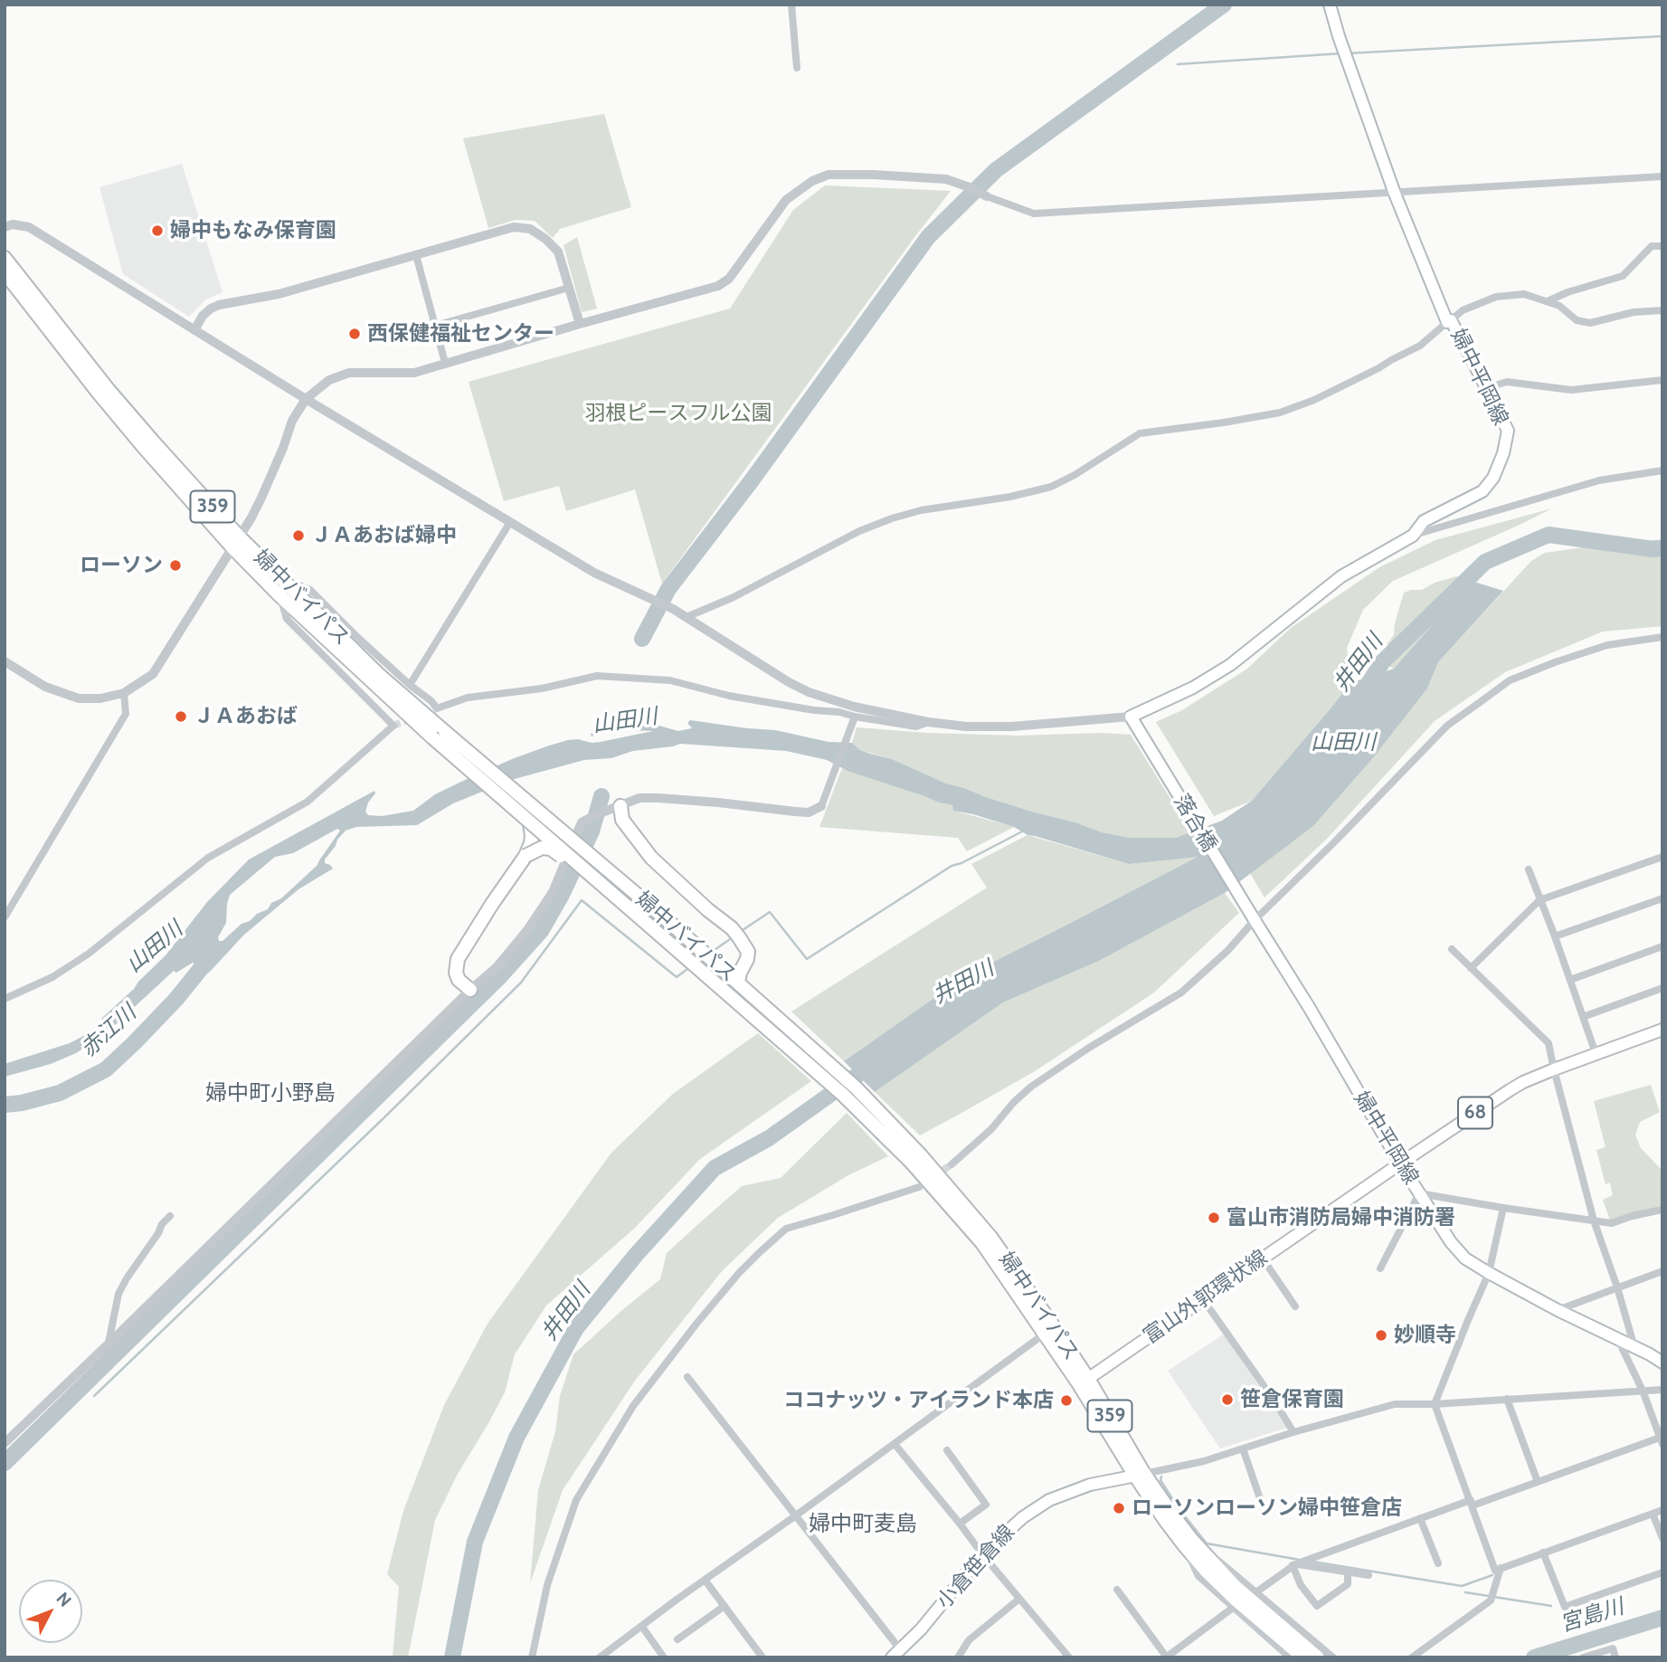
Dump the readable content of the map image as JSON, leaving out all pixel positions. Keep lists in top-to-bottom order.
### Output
{
  "streets": {
    "highway": ["359", "婦中バイパス"],
    "main road": [
      "婦中平岡線",
      "落合橋",
      "68",
      "富山外郭環状線",
      "小倉笹倉線"
    ]
  },
  "crossings": [
    ["婦中平岡線", "落合橋"],
    ["婦中平岡線", "富山外郭環状線"],
    ["婦中バイパス", "富山外郭環状線"],
    ["婦中バイパス", "小倉笹倉線"]
  ],
  "districts": ["婦中町小野島", "婦中町麦島"],
  "water": [
    "井田川",
    "山田川",
    "赤江川",
    "宮島川"
  ],
  "parks": ["羽根ピースフル公園"],
  "places": [
    "婦中もなみ保育園",
    "西保健福祉センター",
    "ＪＡあおば婦中",
    "ローソン",
    "ＪＡあおば",
    "富山市消防局婦中消防署",
    "妙順寺",
    "笹倉保育園",
    "ココナッツ・アイランド本店",
    "ローソンローソン婦中笹倉店"
  ],
  "north": "top right"
}
